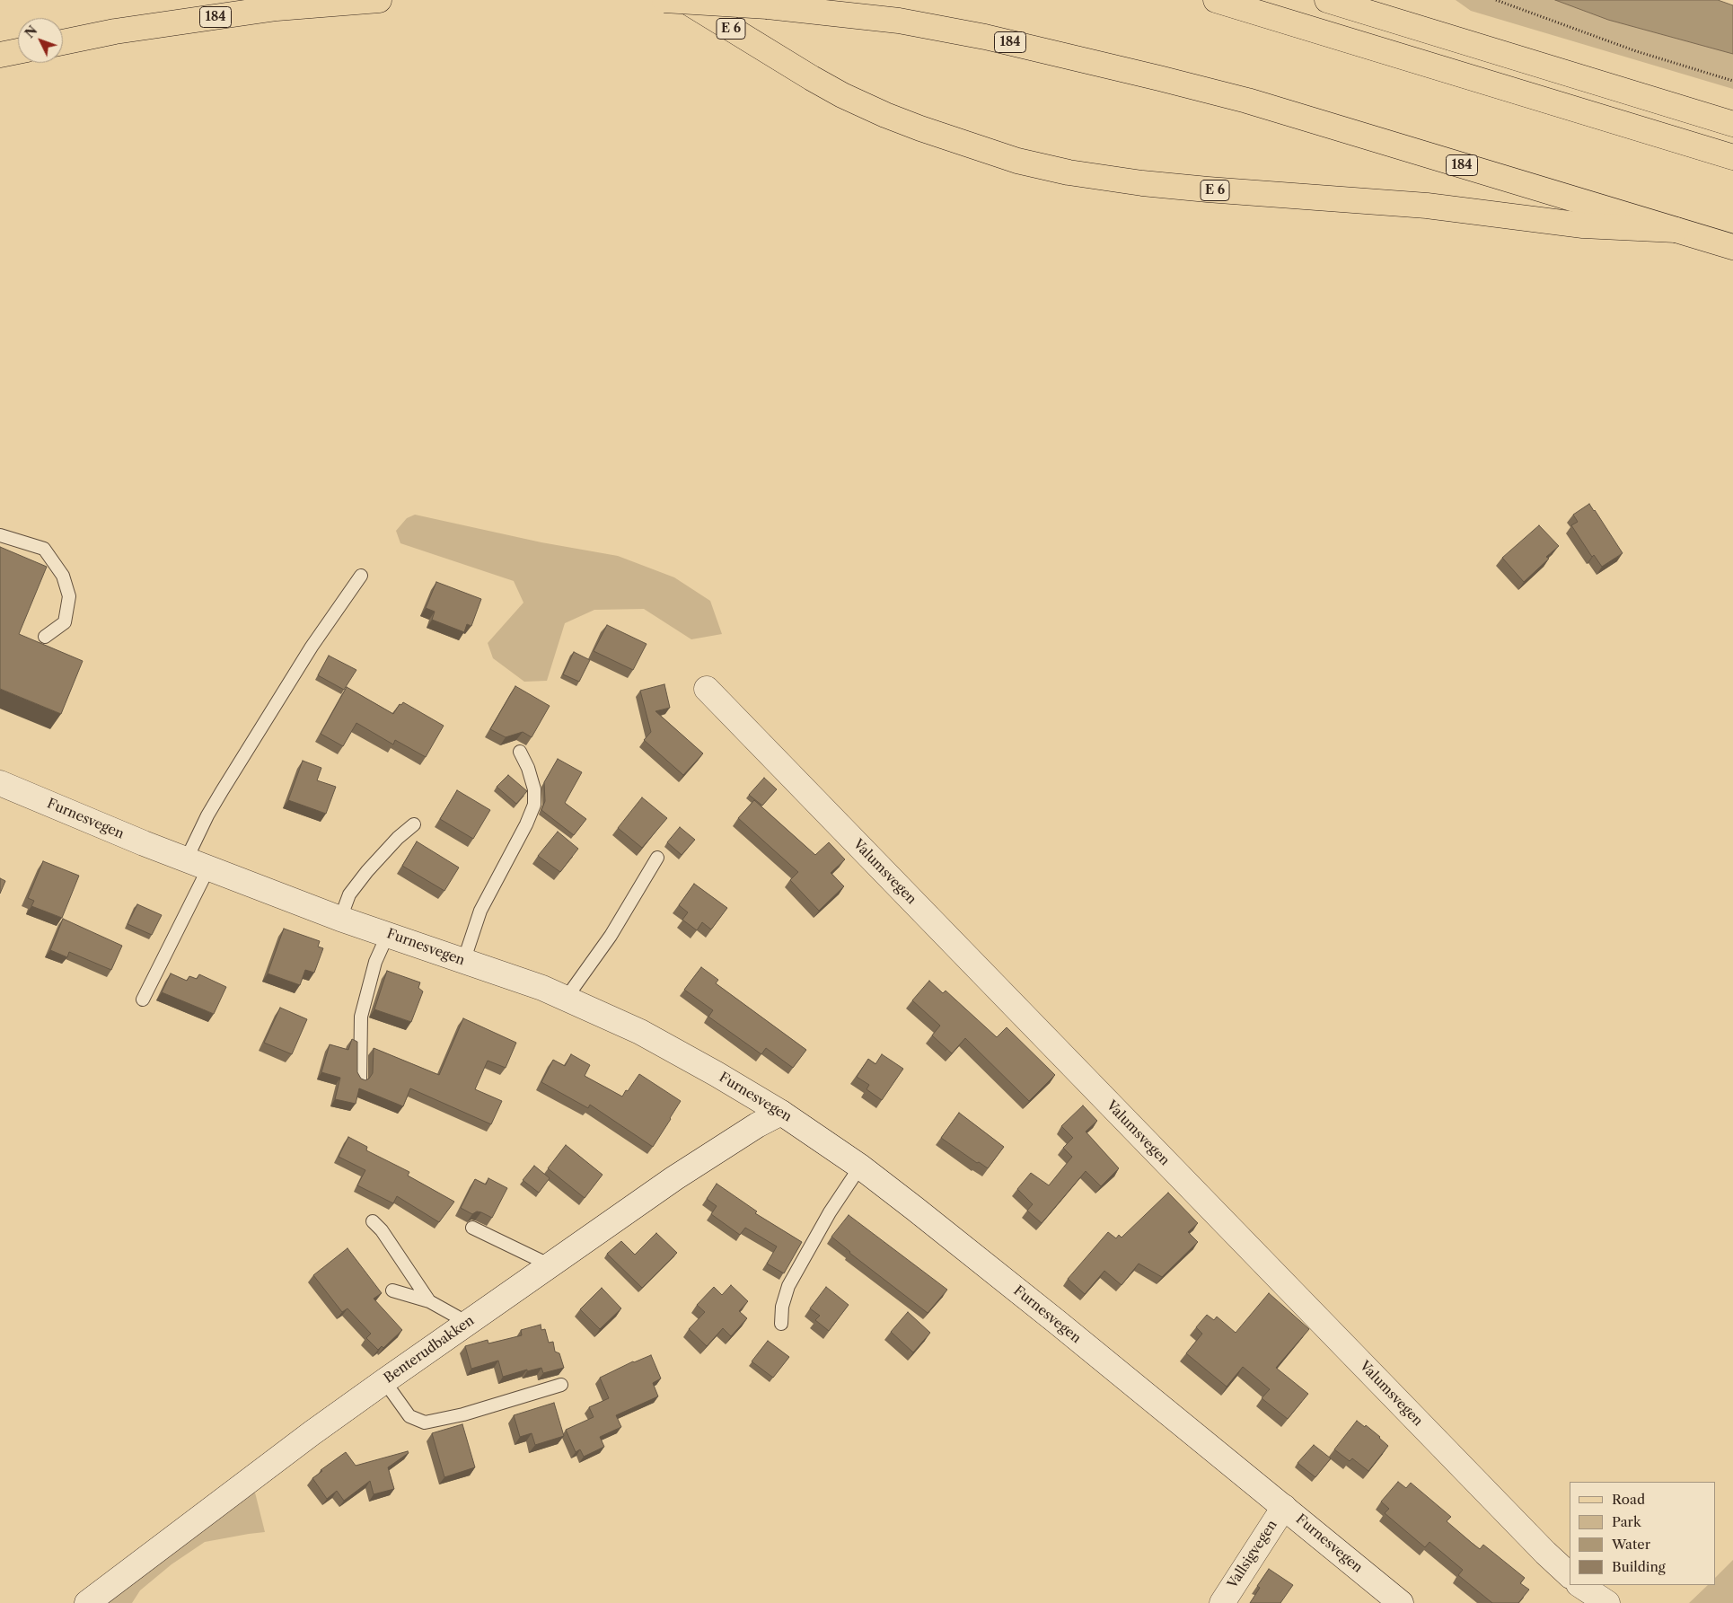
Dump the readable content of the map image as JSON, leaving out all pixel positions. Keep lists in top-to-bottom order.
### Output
{
  "streets": {
    "main road": ["184", "E 6"],
    "street": [
      "Furnesvegen",
      "Valumsvegen",
      "Benterudbakken",
      "Vallsigvegen"
    ]
  },
  "crossings": [
    ["184", "E 6"],
    ["Furnesvegen", "Benterudbakken"],
    ["Furnesvegen", "Vallsigvegen"]
  ],
  "legend": [
    "Road",
    "Park",
    "Water",
    "Building"
  ],
  "north": "top left"
}
